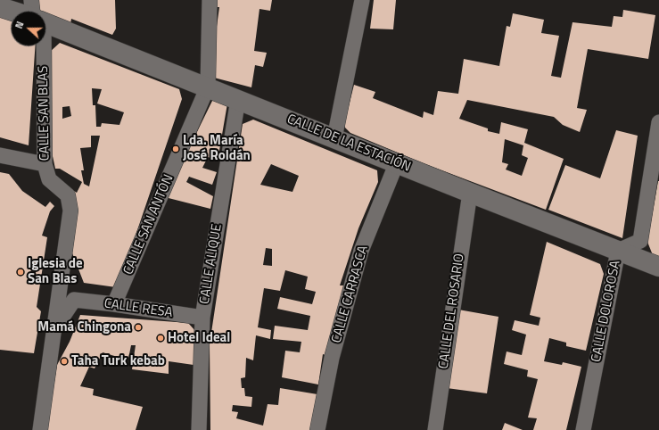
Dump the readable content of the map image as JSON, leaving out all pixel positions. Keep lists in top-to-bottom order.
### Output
{
  "streets": {
    "street": [
      "CALLE SAN BLAS",
      "CALLE DE LA ESTACIÓN",
      "CALLE SAN ANTÓN",
      "CALLE ALIQUE",
      "CALLE CARRASCA",
      "CALLE RESA",
      "CALLE DEL ROSARIO",
      "CALLE DOLOROSA"
    ]
  },
  "crossings": [
    ["CALLE DE LA ESTACIÓN", "CALLE SAN ANTÓN"],
    ["CALLE DE LA ESTACIÓN", "CALLE ALIQUE"],
    ["CALLE DE LA ESTACIÓN", "CALLE CARRASCA"],
    ["CALLE DE LA ESTACIÓN", "CALLE DEL ROSARIO"],
    ["CALLE DE LA ESTACIÓN", "CALLE DOLOROSA"],
    ["CALLE SAN ANTÓN", "CALLE RESA"],
    ["CALLE ALIQUE", "CALLE RESA"]
  ],
  "places": [
    "Lda. María José Roldán",
    "Iglesia de San Blas",
    "Mamá Chingona",
    "Hotel Ideal",
    "Taha Turk kebab"
  ],
  "north": "left"
}
